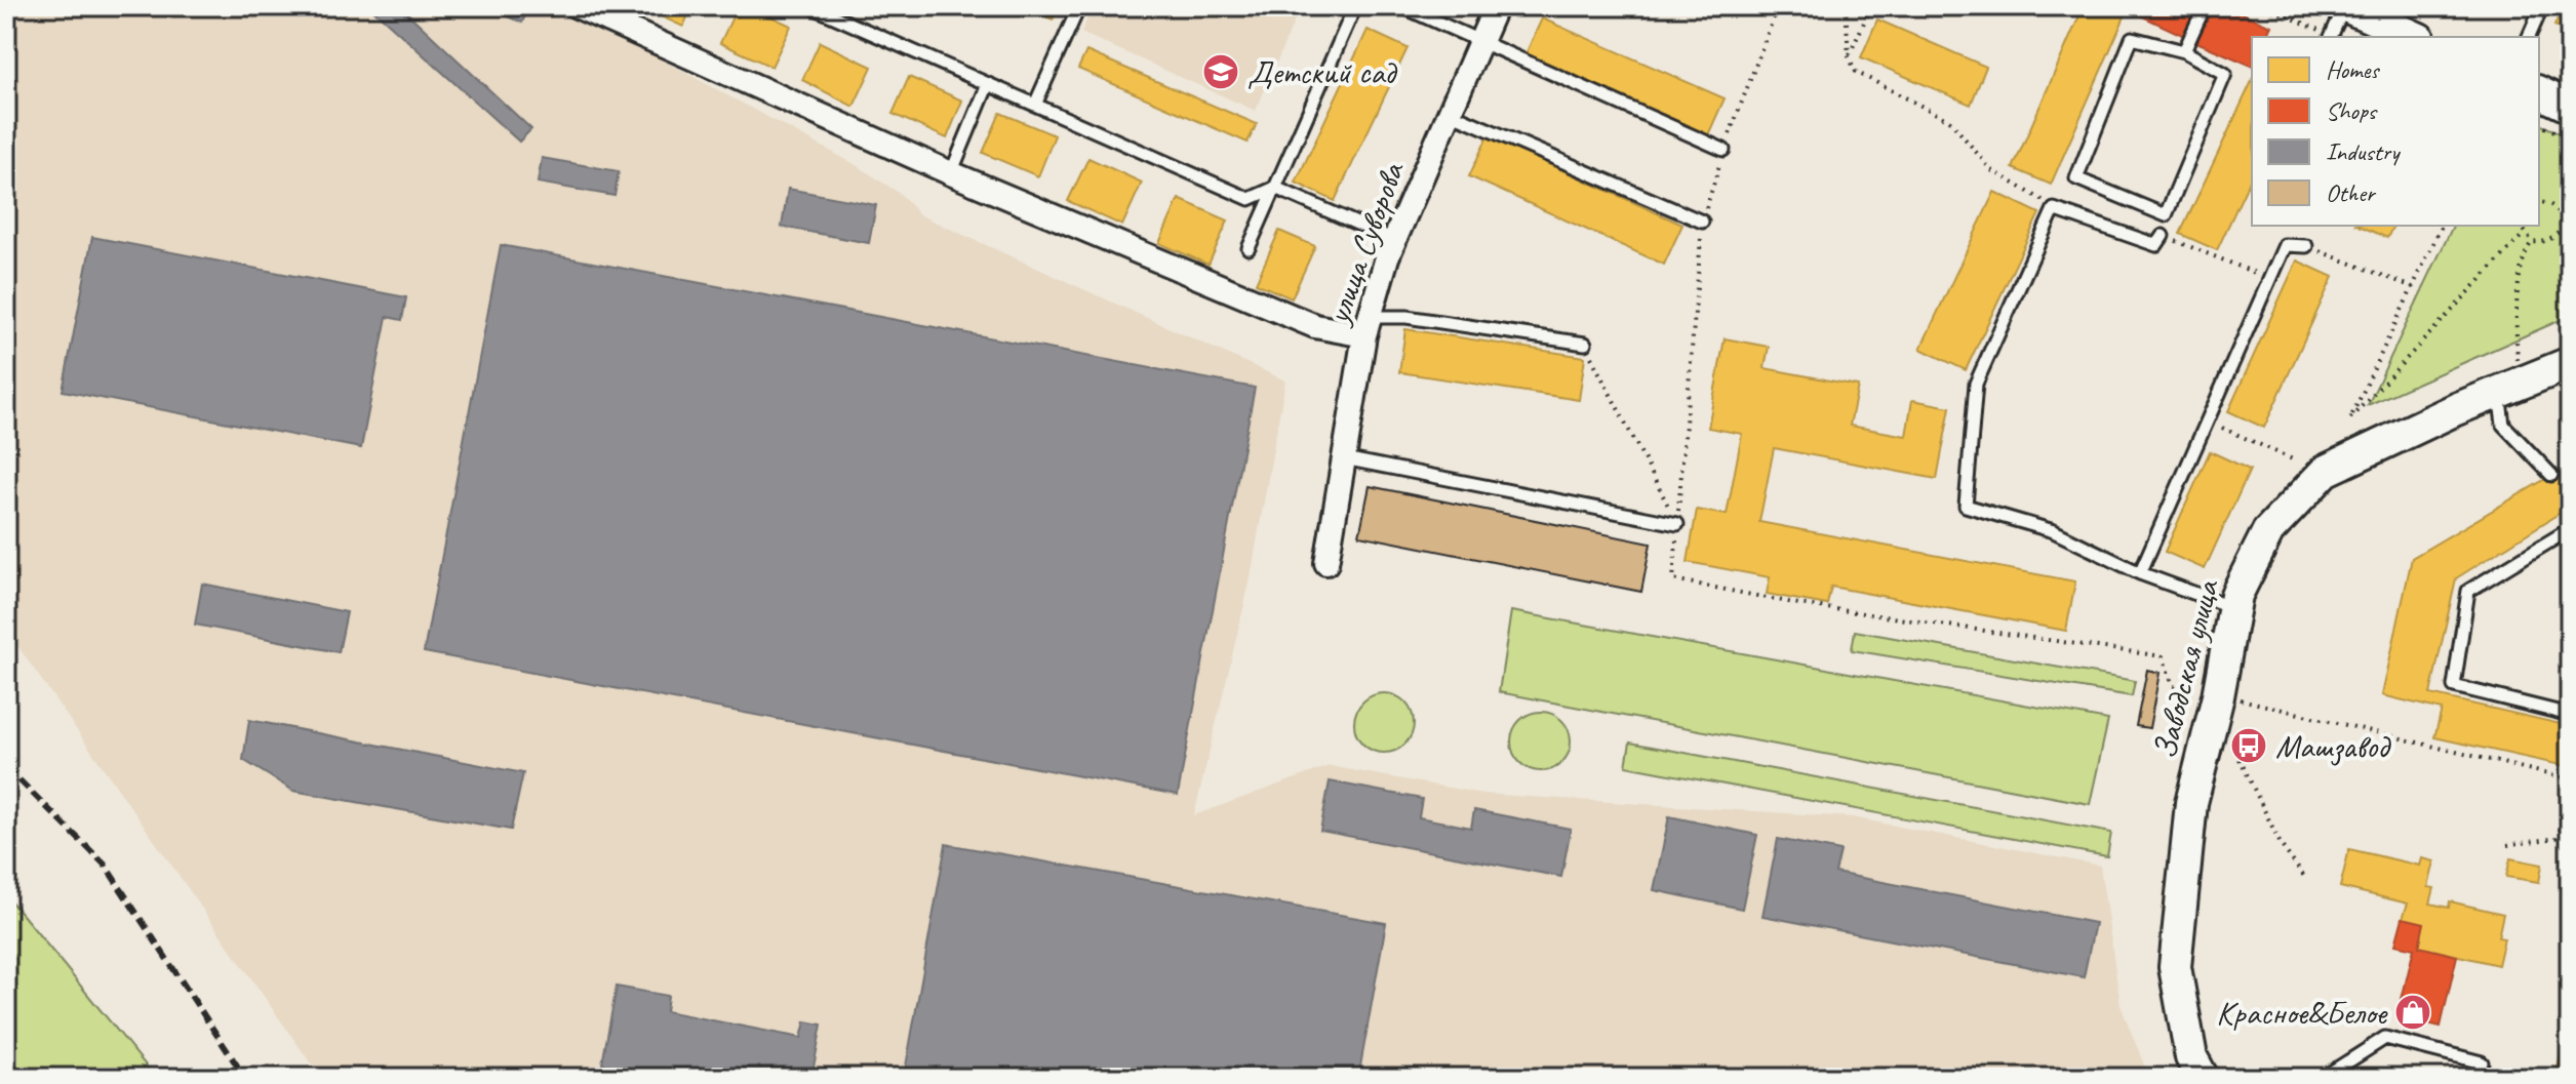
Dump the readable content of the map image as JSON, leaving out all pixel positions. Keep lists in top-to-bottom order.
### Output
{
  "streets": {
    "main road": ["Заводская улица"],
    "street": ["улица Суворова"]
  },
  "places": {
    "school or university": ["Детский сад"],
    "bus stop": ["Машзавод"],
    "shop": ["Красное&Белое"]
  },
  "legend": [
    "Homes",
    "Shops",
    "Industry",
    "Other"
  ]
}
